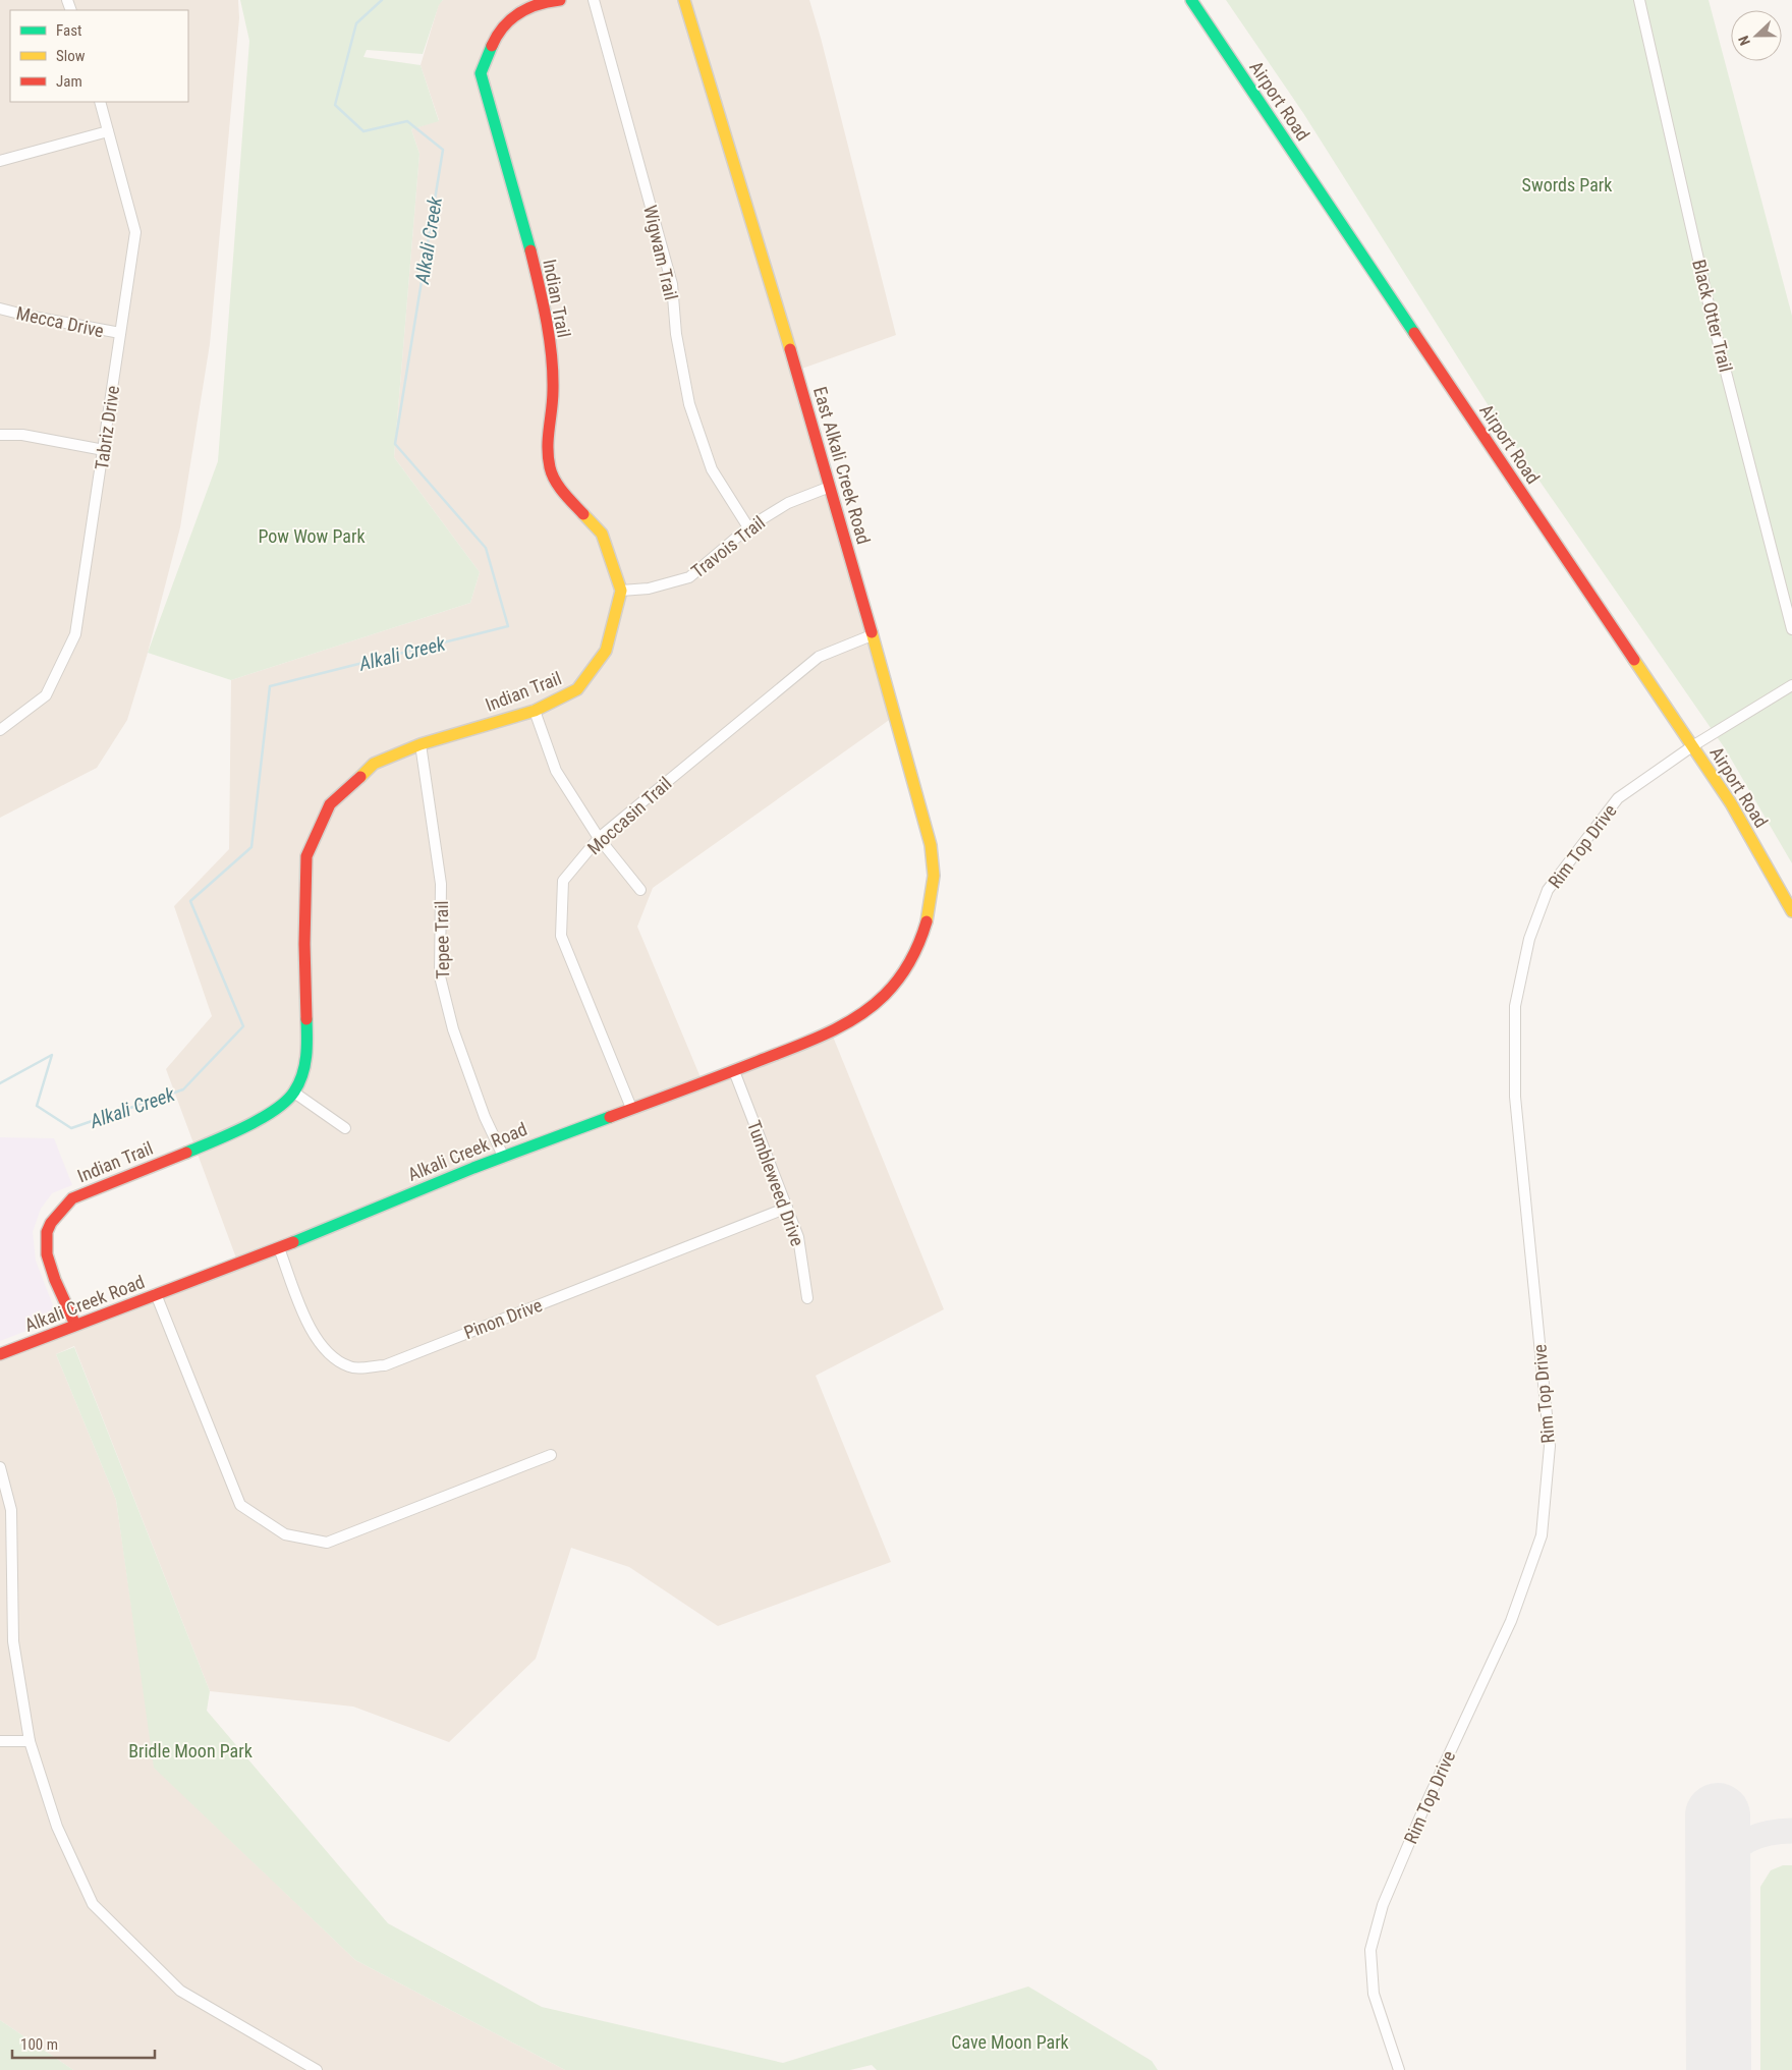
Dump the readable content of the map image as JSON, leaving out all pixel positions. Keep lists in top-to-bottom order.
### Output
{
  "streets": {
    "main road": [
      "Airport Road",
      "Indian Trail",
      "East Alkali Creek Road",
      "Alkali Creek Road"
    ],
    "street": [
      "Wigwam Trail",
      "Black Otter Trail",
      "Mecca Drive",
      "Tabriz Drive",
      "Travois Trail",
      "Moccasin Trail",
      "Rim Top Drive",
      "Tepee Trail",
      "Tumbleweed Drive",
      "Pinon Drive"
    ]
  },
  "crossings": [
    ["Airport Road", "Rim Top Drive"],
    ["Wigwam Trail", "Travois Trail"],
    ["Indian Trail", "Travois Trail"],
    ["Indian Trail", "Tepee Trail"],
    ["Indian Trail", "Alkali Creek Road"],
    ["Mecca Drive", "Tabriz Drive"],
    ["East Alkali Creek Road", "Travois Trail"],
    ["East Alkali Creek Road", "Moccasin Trail"],
    ["East Alkali Creek Road", "Alkali Creek Road"],
    ["Moccasin Trail", "Alkali Creek Road"],
    ["Tepee Trail", "Alkali Creek Road"],
    ["Alkali Creek Road", "Tumbleweed Drive"],
    ["Alkali Creek Road", "Pinon Drive"],
    ["Tumbleweed Drive", "Pinon Drive"]
  ],
  "water": ["Alkali Creek"],
  "parks": [
    "Swords Park",
    "Pow Wow Park",
    "Bridle Moon Park",
    "Cave Moon Park"
  ],
  "legend": ["Fast", "Slow", "Jam"],
  "scale_bar": "100 m",
  "north": "left"
}
